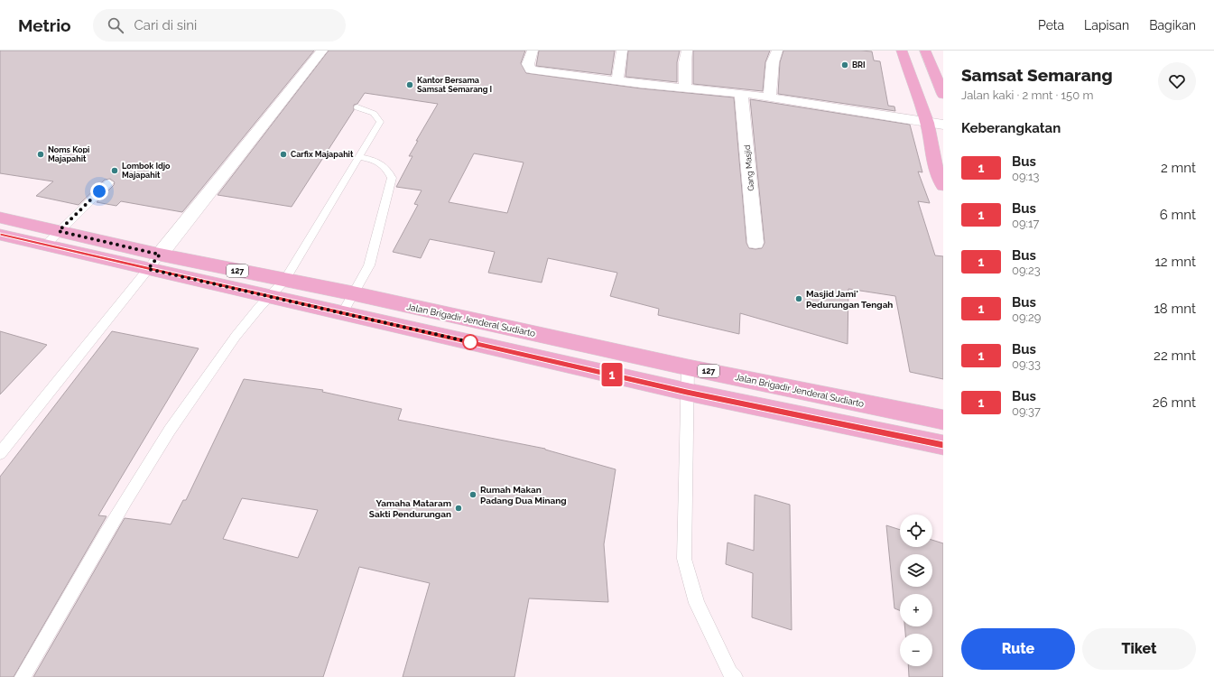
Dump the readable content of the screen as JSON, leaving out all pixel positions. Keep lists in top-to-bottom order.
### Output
{
  "streets": {
    "main road": ["127", "Jalan Brigadir Jenderal Sudiarto"],
    "street": ["Gang Masjid"]
  },
  "places": [
    "BRI",
    "Kantor Bersama Samsat Semarang I",
    "Noms Kopi Majapahit",
    "Carfix Majapahit",
    "Lombok Idjo Majapahit",
    "Masjid Jami' Pedurungan Tengah",
    "Rumah Makan Padang Dua Minang",
    "Yamaha Mataram Sakti Pendurungan"
  ],
  "lines": ["bus line 1"],
  "page": {
    "header": "Metrio",
    "search": "Cari di sini",
    "nav": ["Peta", "Lapisan", "Bagikan"],
    "on_map": "1",
    "heading": [
      ["Samsat Semarang", "Jalan kaki · 2 mnt · 150 m"],
      "Keberangkatan"
    ],
    "list": [
      {
        "mark": "1",
        "name": "Bus",
        "note": "09:13",
        "value": "2 mnt"
      },
      {
        "mark": "1",
        "name": "Bus",
        "note": "09:17",
        "value": "6 mnt"
      },
      {
        "mark": "1",
        "name": "Bus",
        "note": "09:23",
        "value": "12 mnt"
      },
      {
        "mark": "1",
        "name": "Bus",
        "note": "09:29",
        "value": "18 mnt"
      },
      {
        "mark": "1",
        "name": "Bus",
        "note": "09:33",
        "value": "22 mnt"
      },
      {
        "mark": "1",
        "name": "Bus",
        "note": "09:37",
        "value": "26 mnt"
      }
    ],
    "map_buttons": ["+", "−"],
    "buttons": ["Rute", "Tiket"]
  }
}
